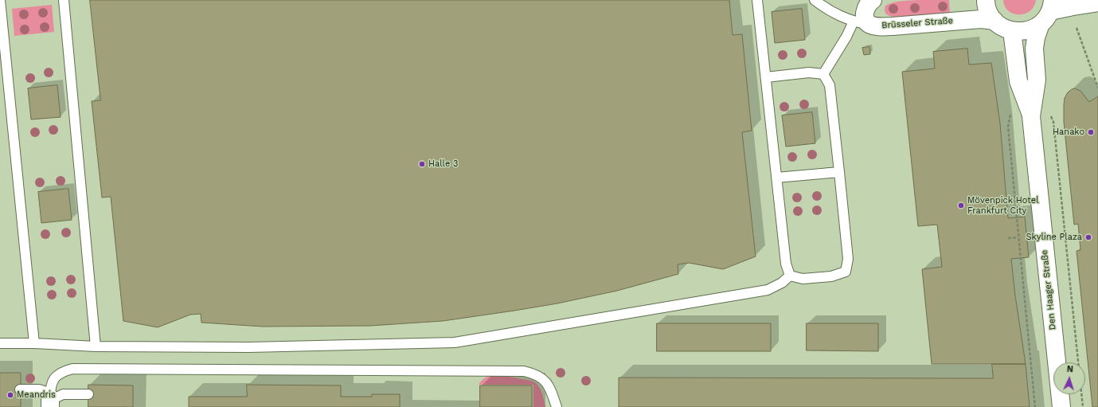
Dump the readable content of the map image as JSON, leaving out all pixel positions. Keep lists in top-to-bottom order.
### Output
{
  "streets": {
    "street": ["Brüsseler Straße", "Den Haager Straße"]
  },
  "places": [
    "Hanako",
    "Halle 3",
    "Mövenpick Hotel Frankfurt City",
    "Skyline Plaza",
    "Meandris"
  ],
  "north": "top"
}
